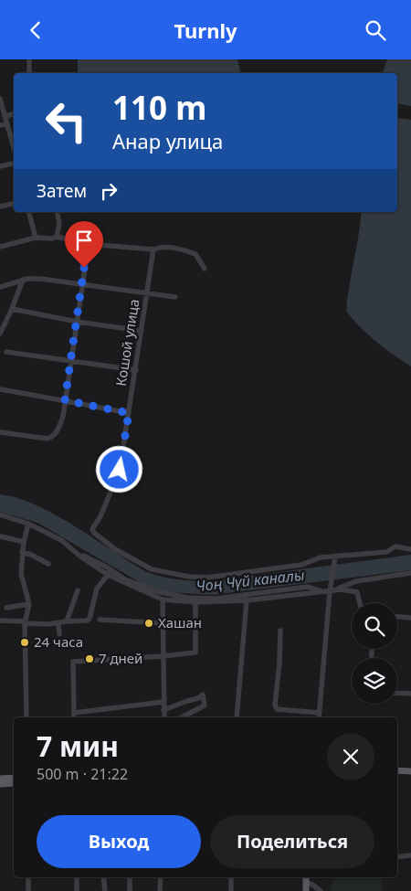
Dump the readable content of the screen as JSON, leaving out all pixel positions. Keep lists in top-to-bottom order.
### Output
{
  "streets": {
    "street": ["Кошой улица"]
  },
  "water": ["Чоң Чүй каналы"],
  "places": ["Хашан", "24 часа", "7 дней"],
  "page": {
    "header": "Turnly",
    "turn": ["110 m", "Анар улица"],
    "then": "Затем",
    "heading": ["7 мин", "500 m · 21:22"],
    "buttons": ["Выход", "Поделиться"]
  }
}
